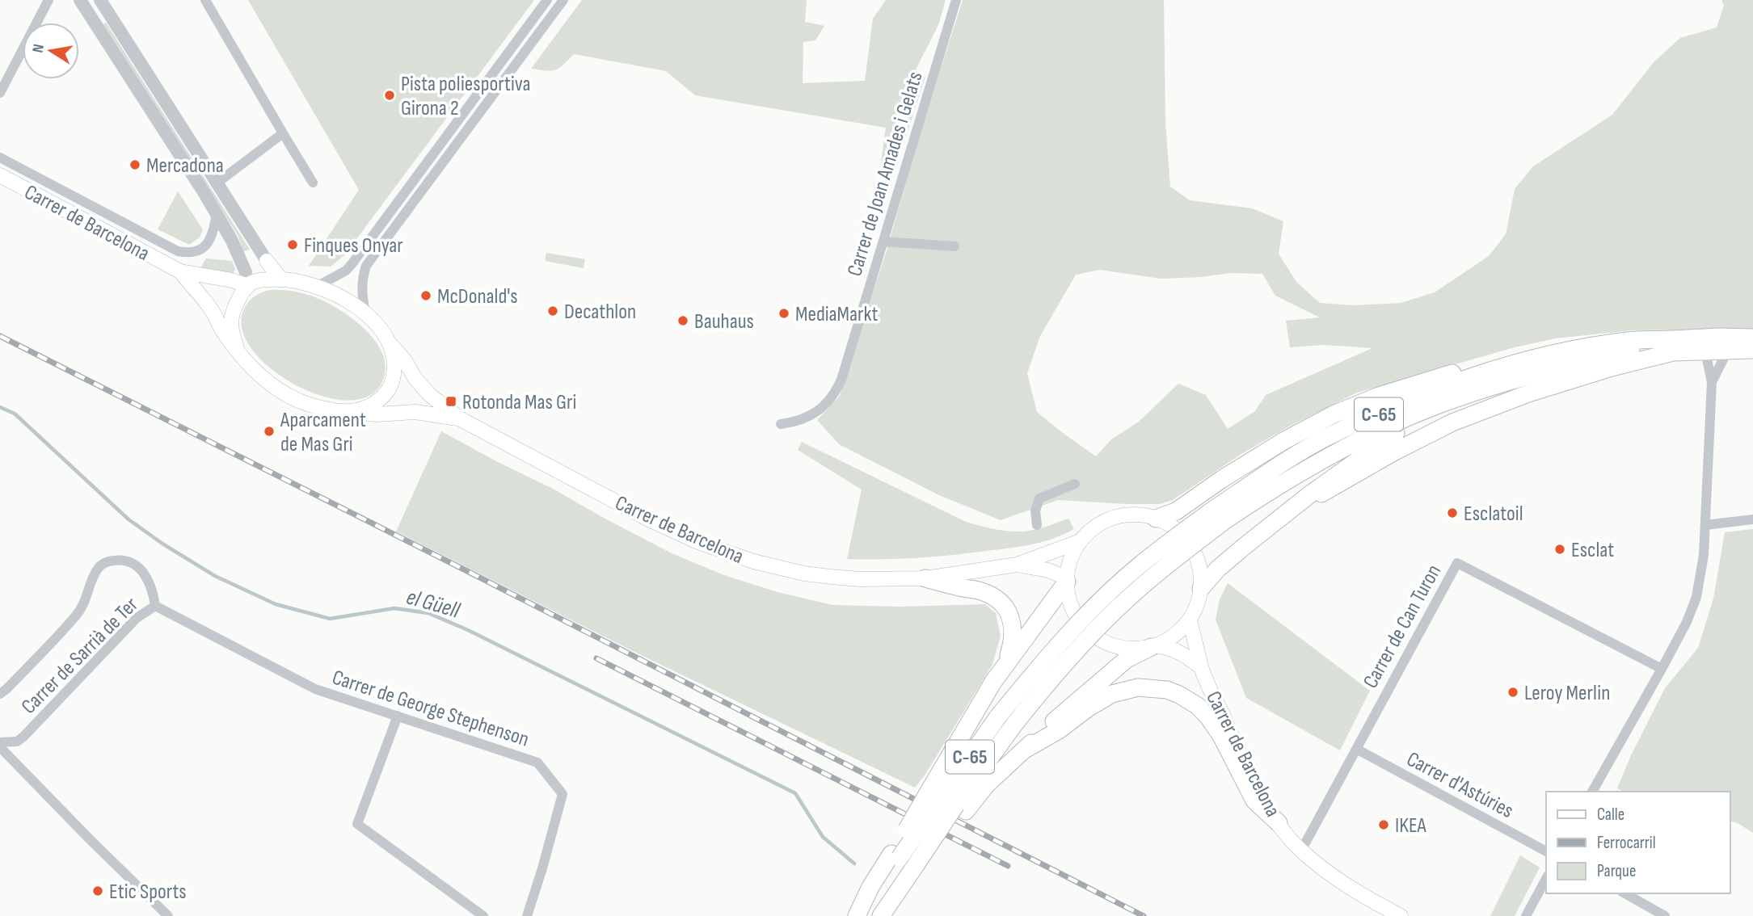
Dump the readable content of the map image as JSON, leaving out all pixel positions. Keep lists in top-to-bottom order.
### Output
{
  "streets": {
    "main road": ["Carrer de Barcelona", "C-65"],
    "street": [
      "Carrer de Joan Amades i Gelats",
      "Carrer de Can Turon",
      "Carrer de Sarrià de Ter",
      "Carrer de George Stephenson",
      "Carrer d'Astúries"
    ]
  },
  "crossings": [
    ["Carrer de Barcelona", "Carrer de Can Turon"],
    ["Carrer de Can Turon", "Carrer d'Astúries"],
    ["Carrer de Sarrià de Ter", "Carrer de George Stephenson"]
  ],
  "water": ["el Güell"],
  "places": {
    "other": [
      "Pista poliesportiva Girona 2",
      "Mercadona",
      "Finques Onyar",
      "McDonald's",
      "Decathlon",
      "MediaMarkt",
      "Bauhaus",
      "Aparcament de Mas Gri",
      "Esclatoil",
      "Esclat",
      "Leroy Merlin",
      "IKEA",
      "Etic Sports"
    ],
    "transit": ["Rotonda Mas Gri"]
  },
  "legend": ["Calle", "Ferrocarril", "Parque"],
  "north": "left"
}
